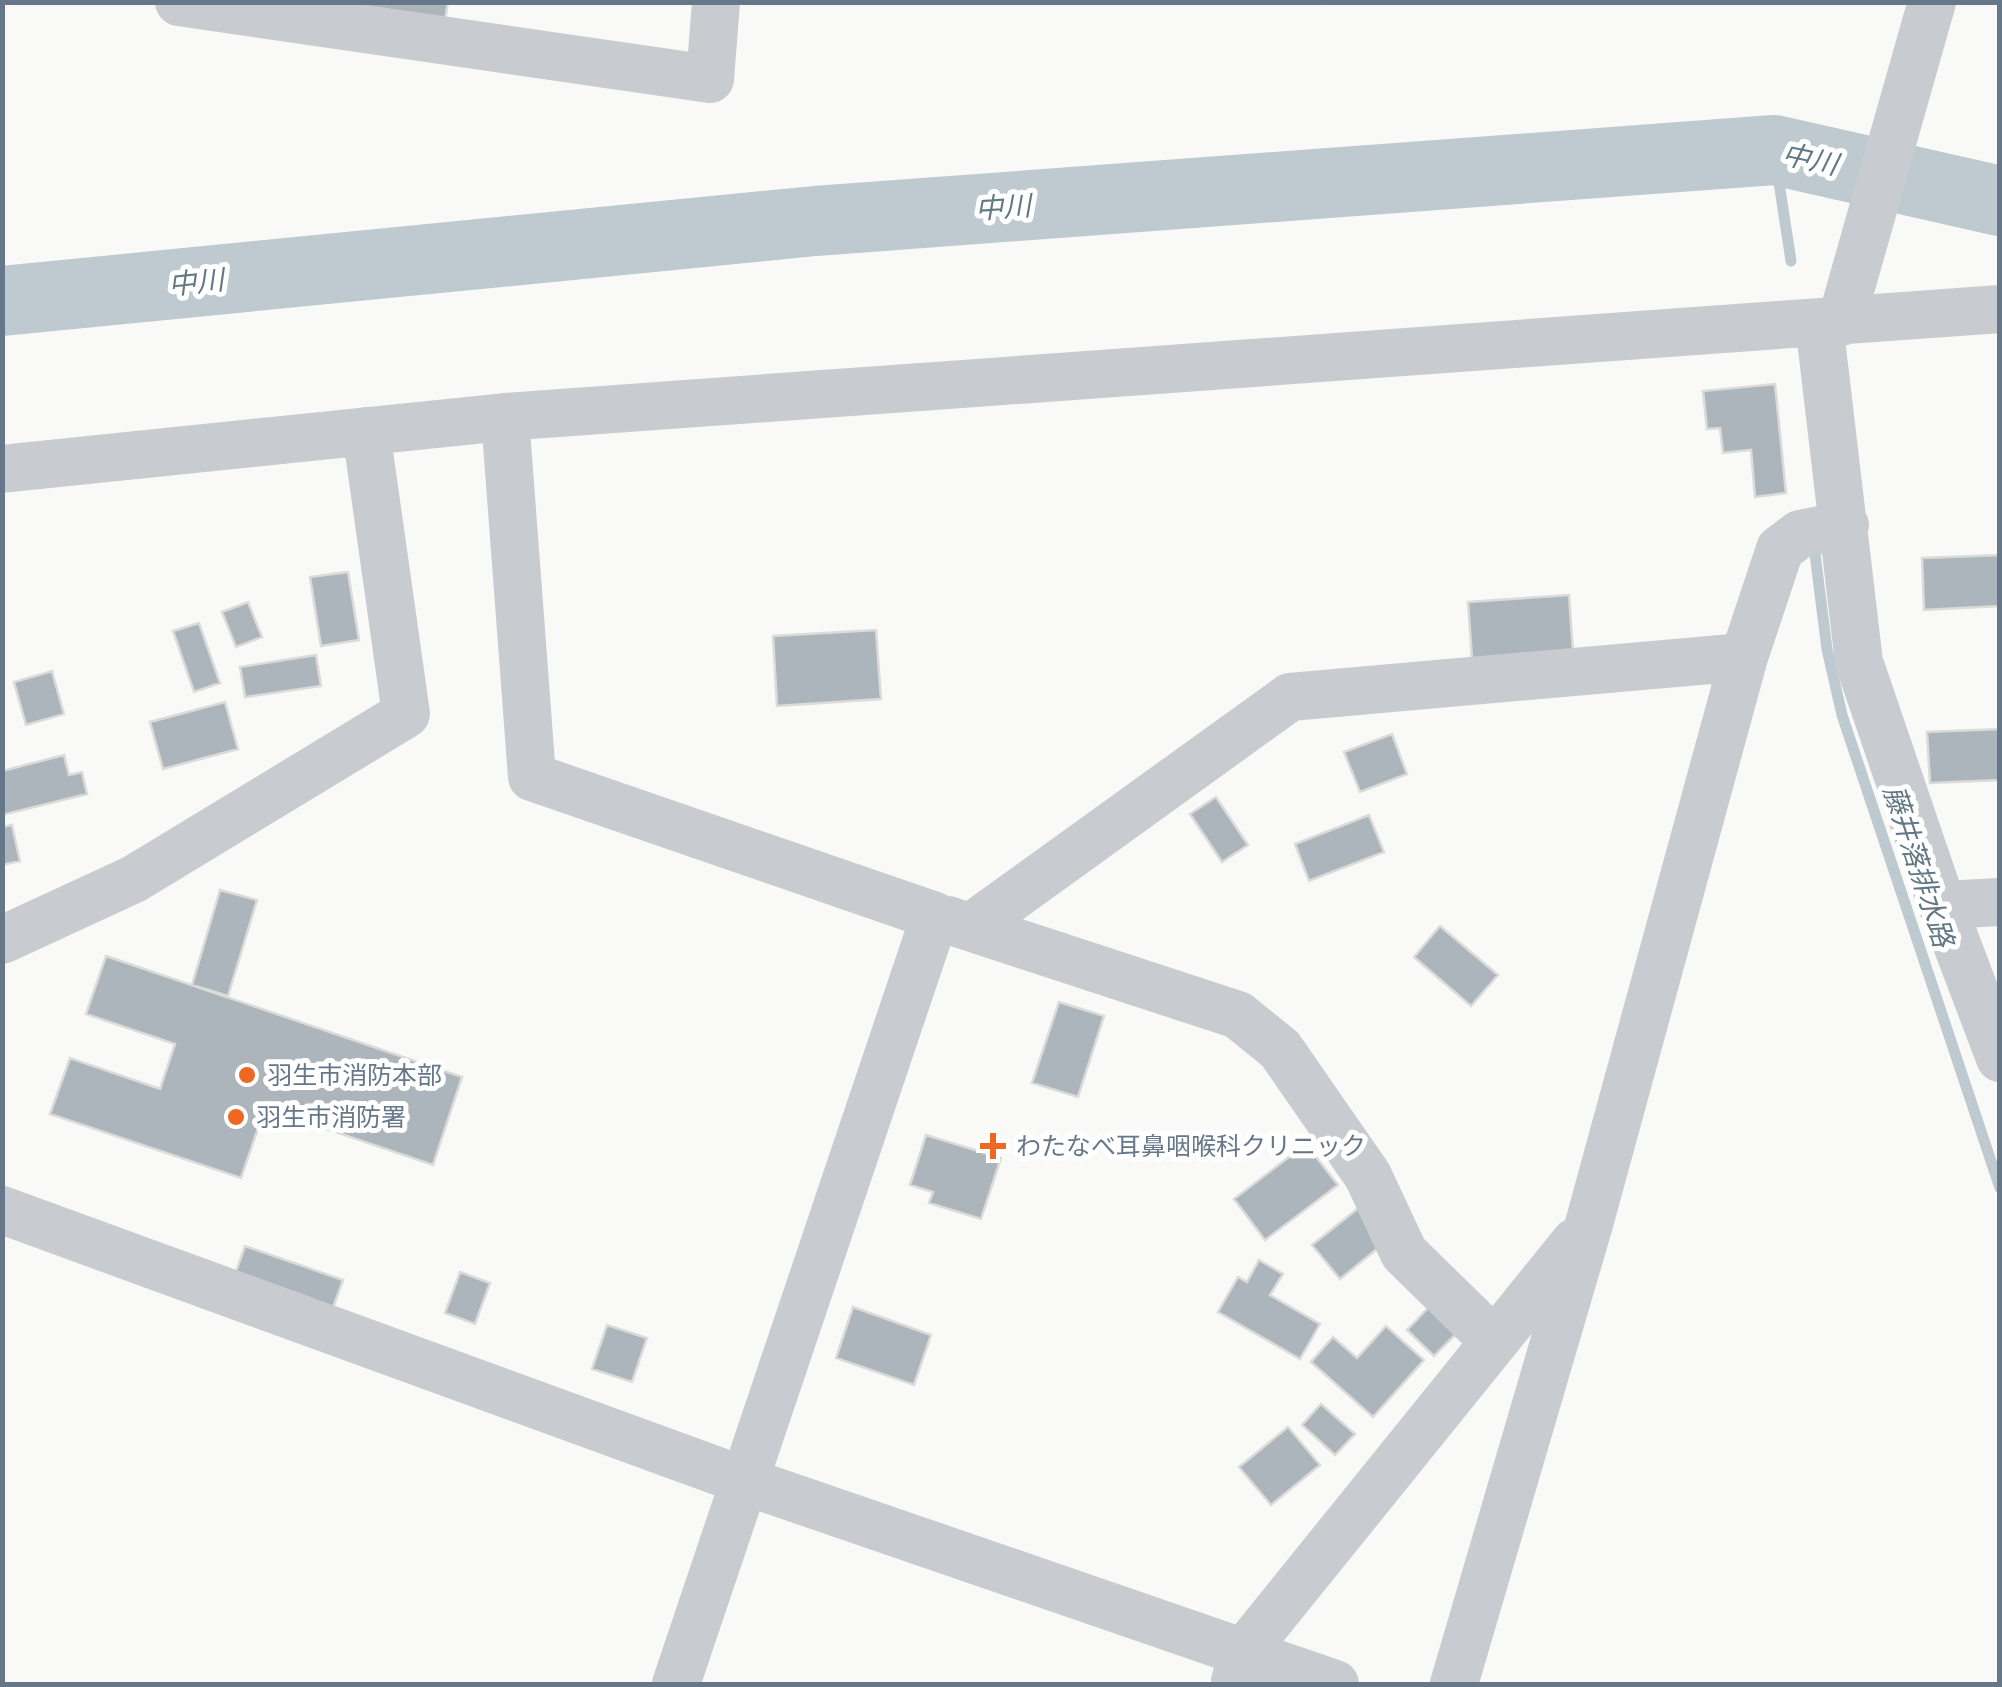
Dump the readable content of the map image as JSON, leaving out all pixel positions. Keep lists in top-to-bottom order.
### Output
{
  "water": ["中川", "藤井落排水路"],
  "places": {
    "other": ["羽生市消防本部", "羽生市消防署"],
    "health": ["わたなべ耳鼻咽喉科クリニック"]
  }
}
